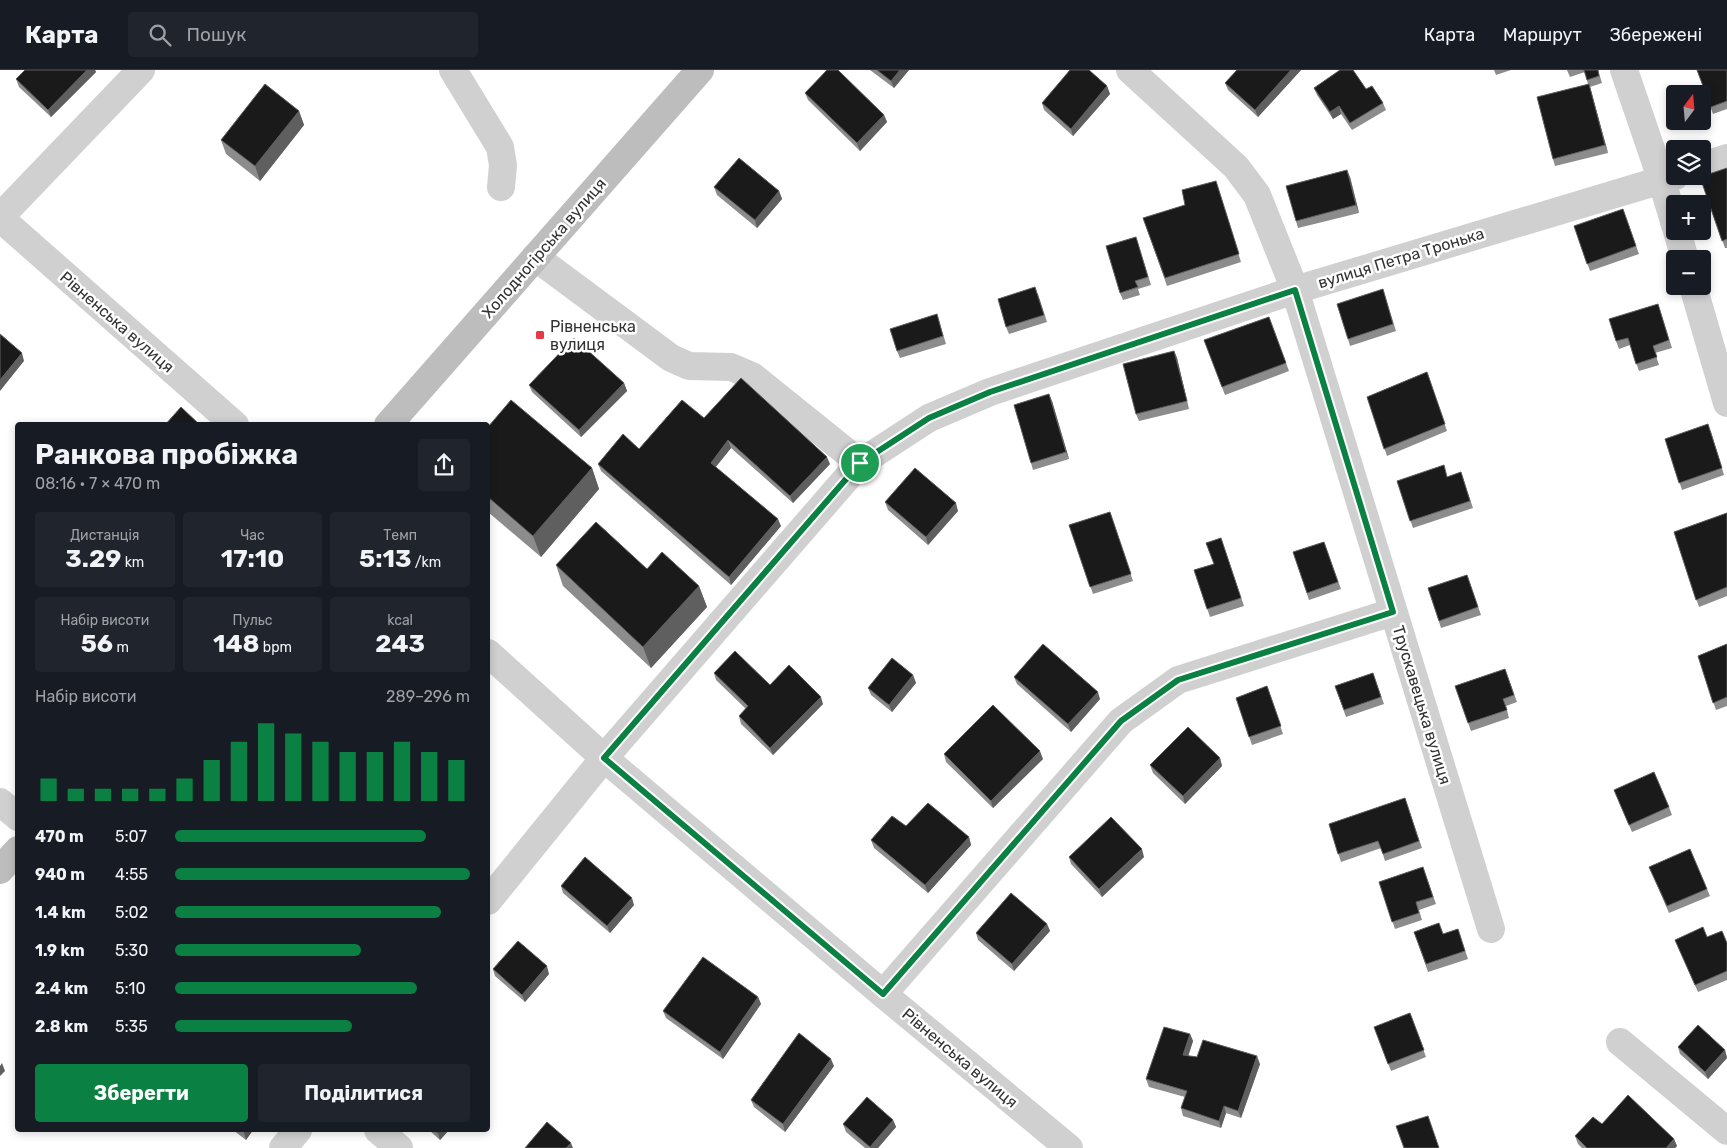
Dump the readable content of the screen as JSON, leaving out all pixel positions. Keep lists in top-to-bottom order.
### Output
{
  "streets": {
    "main road": ["Холодногірська вулиця"],
    "street": ["вулиця Петра Тронька", "Рівненська вулиця", "Трускавецька вулиця"]
  },
  "crossings": [
    ["вулиця Петра Тронька", "Рівненська вулиця"],
    ["вулиця Петра Тронька", "Трускавецька вулиця"]
  ],
  "places": {
    "transit": ["Рівненська вулиця"]
  },
  "north": "top",
  "page": {
    "header": "Карта",
    "search": "Пошук",
    "nav": ["Карта", "Маршрут", "Збережені"],
    "map_buttons": ["+", "−"],
    "heading": ["Ранкова пробіжка", "08:16 · 7 × 470 m"],
    "stats": [
      ["Дистанція", "3.29 km"],
      ["Час", "17:10"],
      ["Темп", "5:13 /km"],
      ["Набір висоти", "56 m"],
      ["Пульс", "148 bpm"],
      ["kcal", "243"]
    ],
    "chart": ["Набір висоти", "289–296 m"],
    "list": [
      {
        "name": "470 m",
        "note": "5:07"
      },
      {
        "name": "940 m",
        "note": "4:55"
      },
      {
        "name": "1.4 km",
        "note": "5:02"
      },
      {
        "name": "1.9 km",
        "note": "5:30"
      },
      {
        "name": "2.4 km",
        "note": "5:10"
      },
      {
        "name": "2.8 km",
        "note": "5:35"
      }
    ],
    "buttons": ["Зберегти", "Поділитися"]
  }
}
